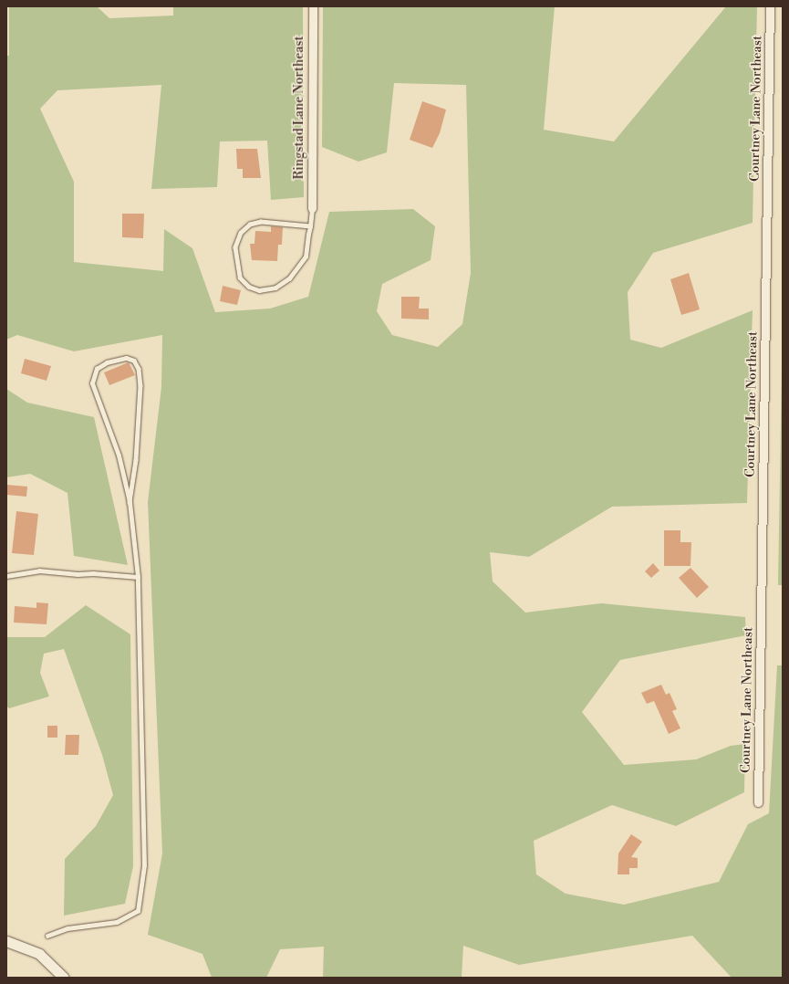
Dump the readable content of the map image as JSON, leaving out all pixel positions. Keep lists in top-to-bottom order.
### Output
{
  "streets": {
    "street": ["Ringstad Lane Northeast", "Courtney Lane Northeast"]
  }
}
